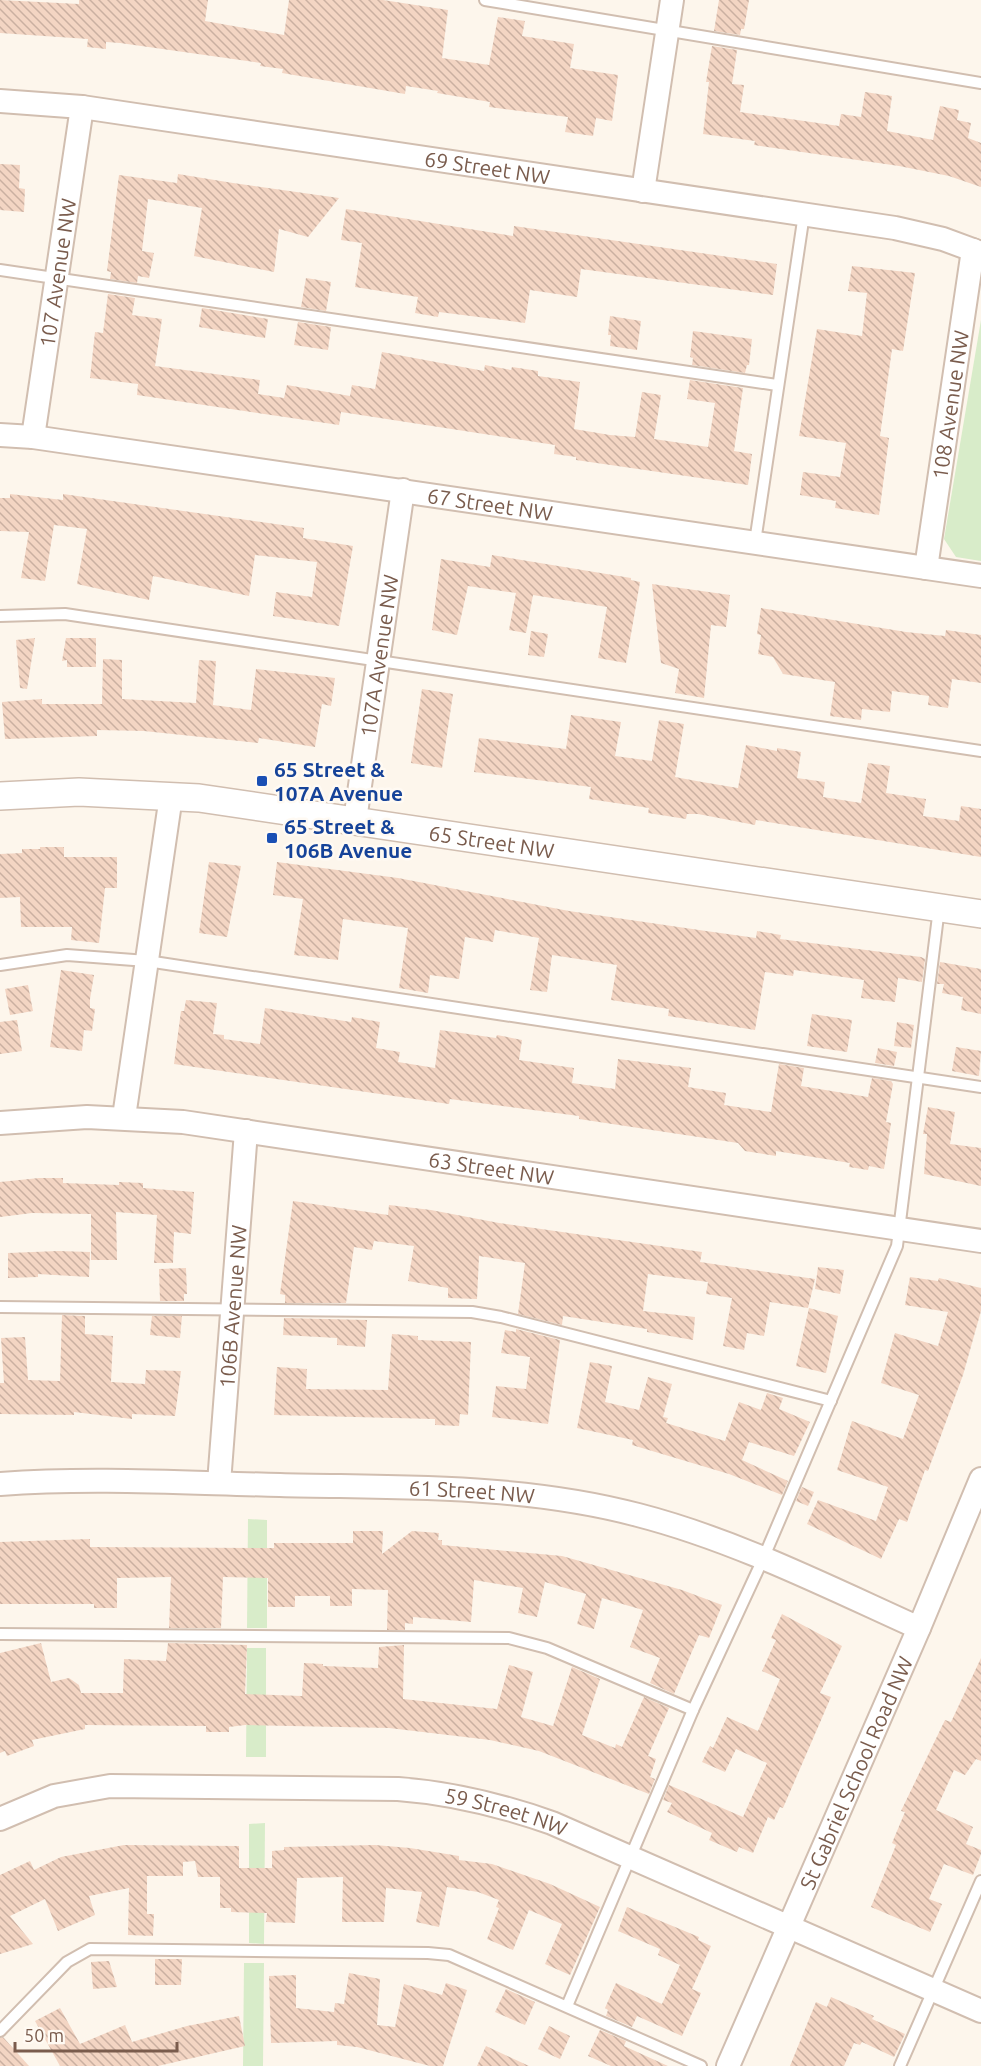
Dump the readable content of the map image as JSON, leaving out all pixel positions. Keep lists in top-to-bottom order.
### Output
{
  "streets": {
    "street": [
      "69 Street NW",
      "107 Avenue NW",
      "108 Avenue NW",
      "67 Street NW",
      "107A Avenue NW",
      "65 Street NW",
      "63 Street NW",
      "106B Avenue NW",
      "61 Street NW",
      "St Gabriel School Road NW",
      "59 Street NW"
    ]
  },
  "crossings": [
    ["69 Street NW", "107 Avenue NW"],
    ["69 Street NW", "108 Avenue NW"],
    ["107 Avenue NW", "67 Street NW"],
    ["108 Avenue NW", "67 Street NW"],
    ["67 Street NW", "107A Avenue NW"],
    ["107A Avenue NW", "65 Street NW"],
    ["63 Street NW", "106B Avenue NW"],
    ["106B Avenue NW", "61 Street NW"],
    ["61 Street NW", "St Gabriel School Road NW"],
    ["St Gabriel School Road NW", "59 Street NW"]
  ],
  "places": {
    "transit": ["65 Street & 107A Avenue", "65 Street & 106B Avenue"]
  },
  "scale_bar": "50 m"
}
